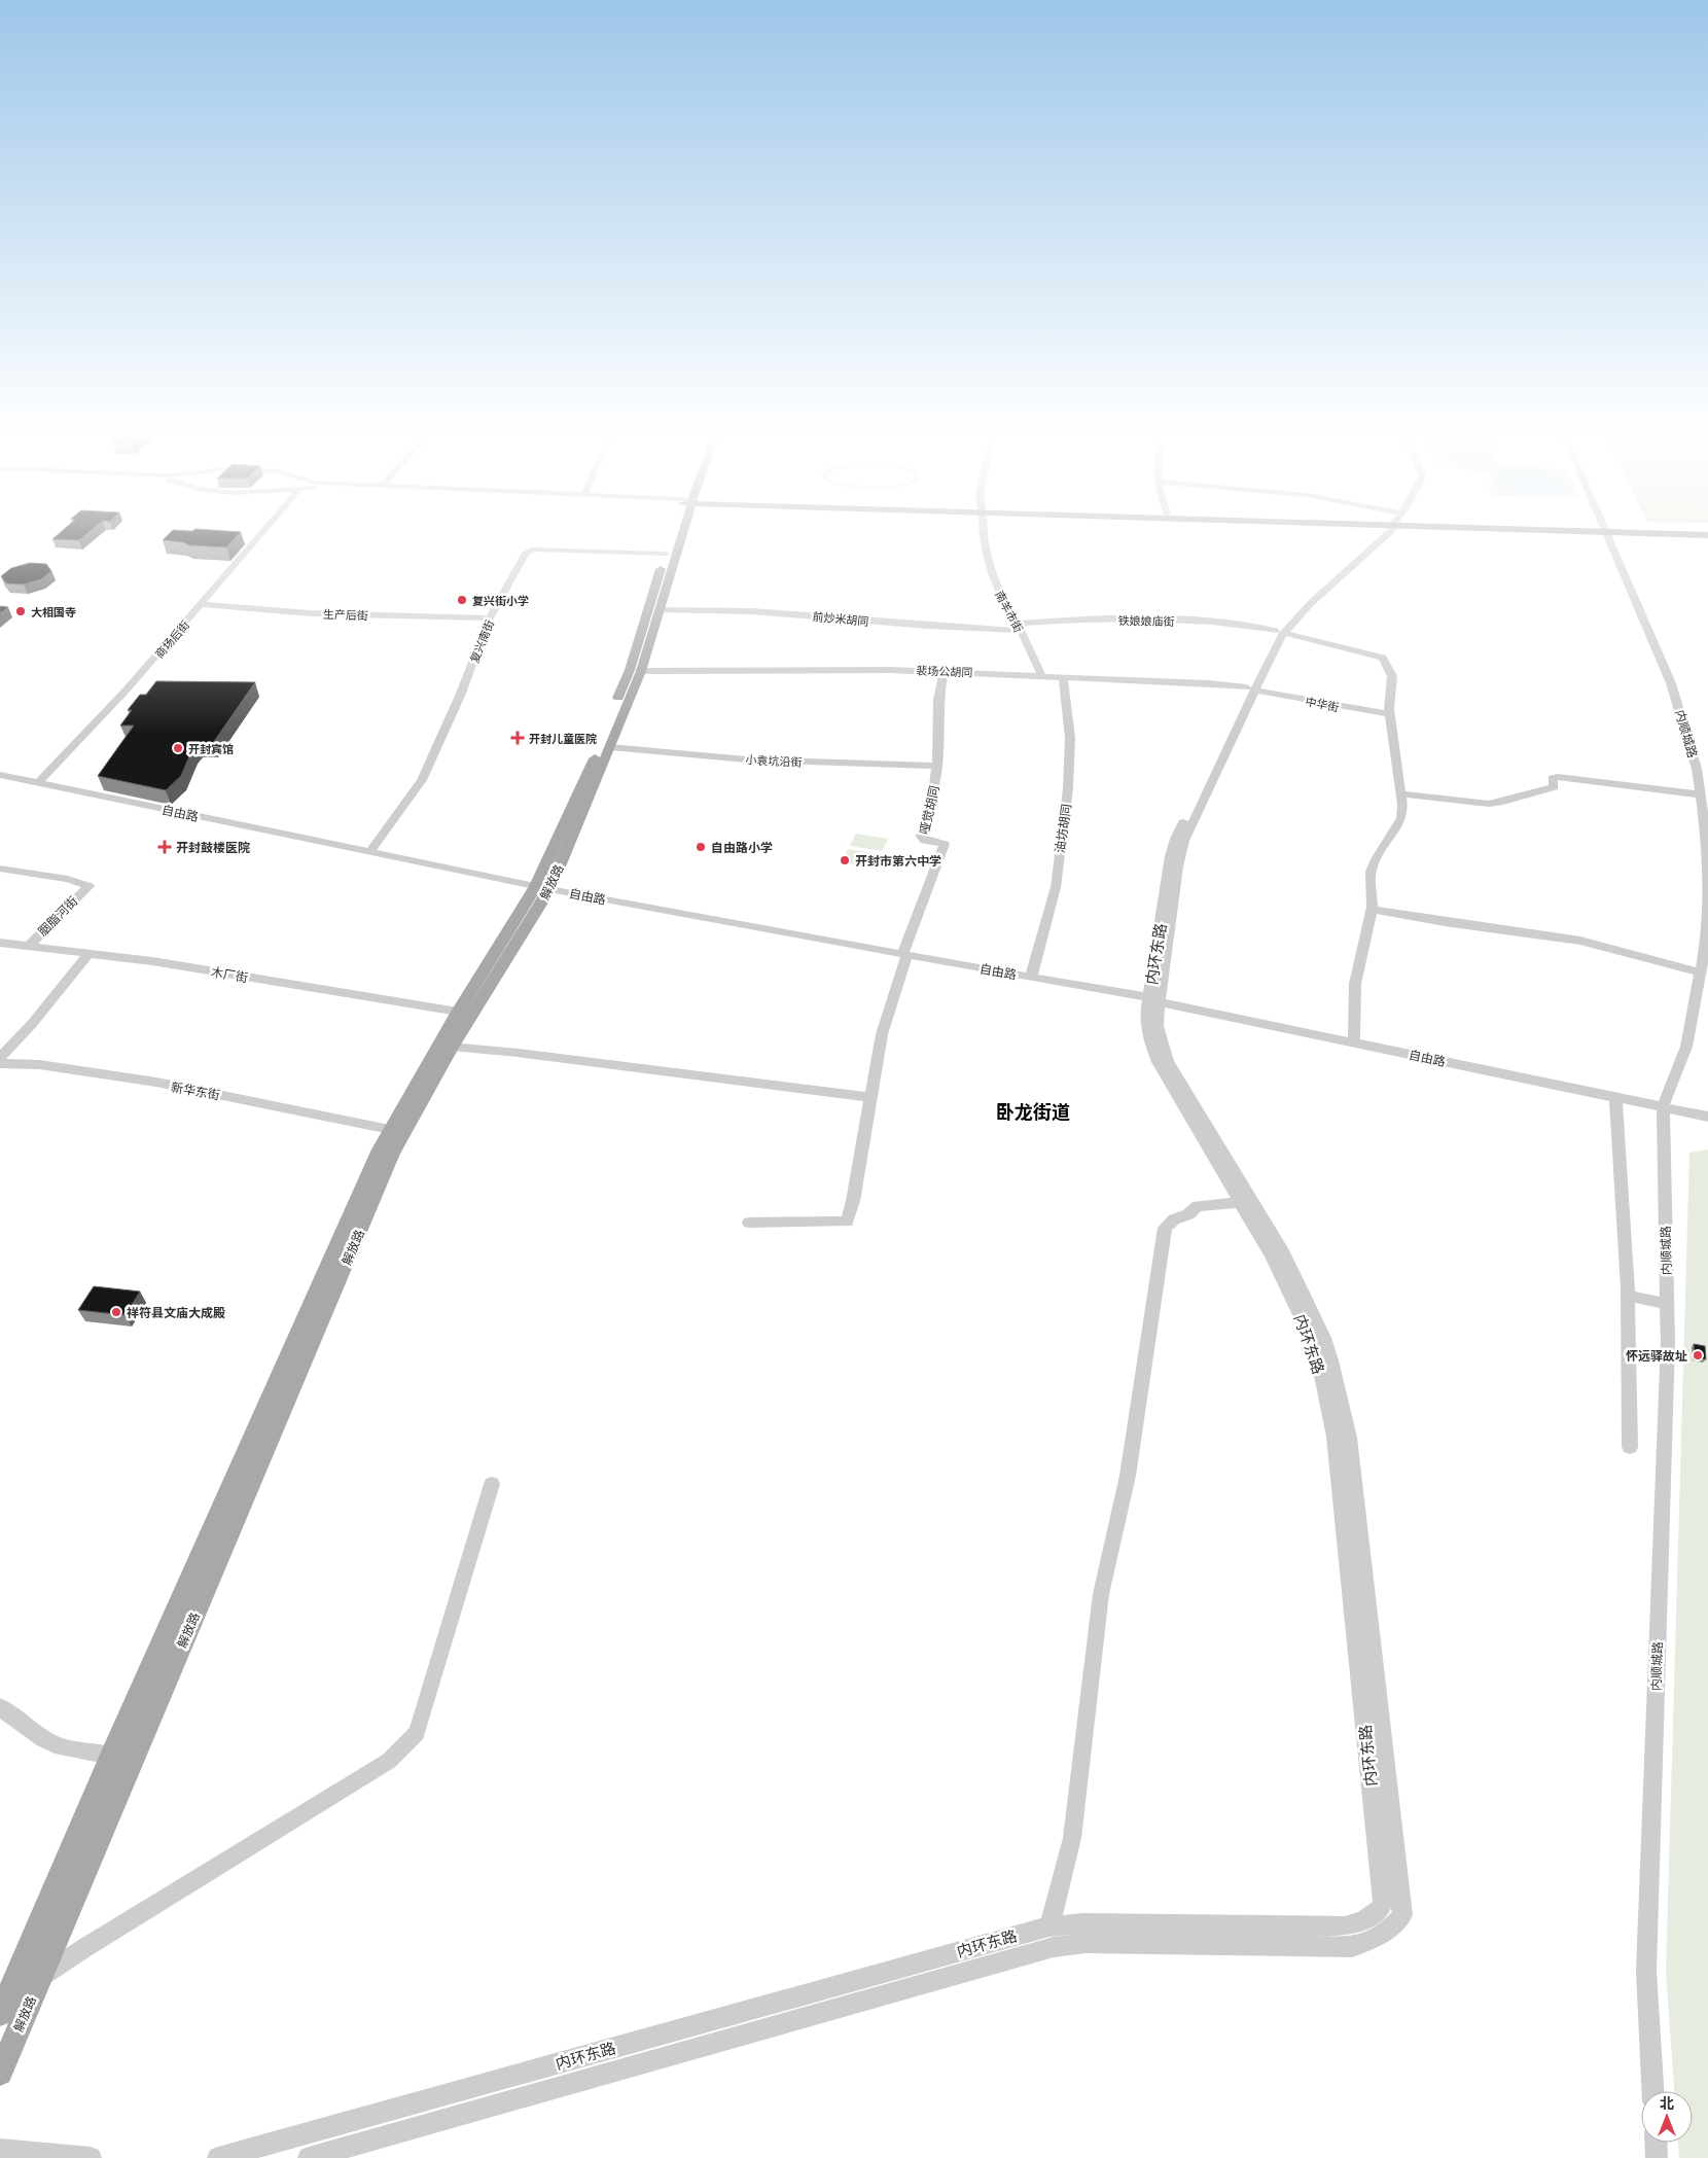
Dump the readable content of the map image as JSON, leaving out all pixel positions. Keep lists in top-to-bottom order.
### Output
{
  "streets": {
    "main road": ["解放路"],
    "street": [
      "南羊市街",
      "生产后街",
      "前炒米胡同",
      "铁娘娘庙街",
      "商场后街",
      "复兴南街",
      "裴场公胡同",
      "中华街",
      "内顺城路",
      "小袁坑沿街",
      "哑觉胡同",
      "自由路",
      "油坊胡同",
      "胭脂河街",
      "内环东路",
      "木厂街",
      "新华东街"
    ]
  },
  "crossings": [
    ["南羊市街", "前炒米胡同"],
    ["南羊市街", "铁娘娘庙街"],
    ["南羊市街", "裴场公胡同"],
    ["生产后街", "商场后街"],
    ["生产后街", "复兴南街"],
    ["前炒米胡同", "铁娘娘庙街"],
    ["前炒米胡同", "解放路"],
    ["铁娘娘庙街", "中华街"],
    ["铁娘娘庙街", "自由路"],
    ["铁娘娘庙街", "内环东路"],
    ["商场后街", "自由路"],
    ["复兴南街", "自由路"],
    ["复兴南街", "解放路"],
    ["裴场公胡同", "中华街"],
    ["裴场公胡同", "哑觉胡同"],
    ["裴场公胡同", "油坊胡同"],
    ["裴场公胡同", "解放路"],
    ["裴场公胡同", "内环东路"],
    ["中华街", "内环东路"],
    ["内顺城路", "自由路"],
    ["小袁坑沿街", "哑觉胡同"],
    ["小袁坑沿街", "解放路"],
    ["哑觉胡同", "自由路"],
    ["自由路", "油坊胡同"],
    ["自由路", "解放路"],
    ["自由路", "内环东路"],
    ["解放路", "木厂街"],
    ["解放路", "新华东街"],
    ["胭脂河街", "木厂街"]
  ],
  "districts": ["卧龙街道"],
  "places": {
    "other": [
      "复兴街小学",
      "大相国寺",
      "开封宾馆",
      "自由路小学",
      "开封市第六中学",
      "祥符县文庙大成殿",
      "怀远驿故址"
    ],
    "health": ["开封儿童医院", "开封鼓楼医院"]
  },
  "north": "top"
}
